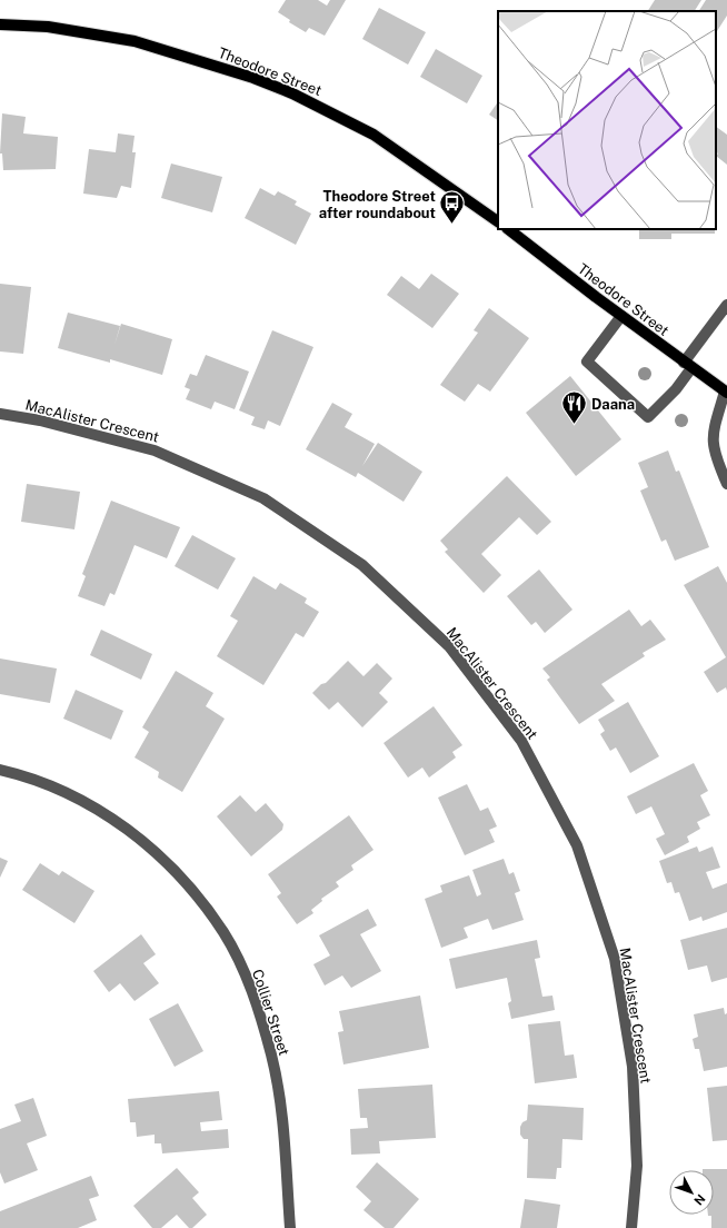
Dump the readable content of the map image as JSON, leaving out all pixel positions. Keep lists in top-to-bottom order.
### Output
{
  "streets": {
    "main road": ["Theodore Street"],
    "street": ["MacAlister Crescent", "Collier Street"]
  },
  "places": {
    "bus stop": ["Theodore Street after roundabout"],
    "restaurant": ["Daana"]
  },
  "north": "bottom right"
}
